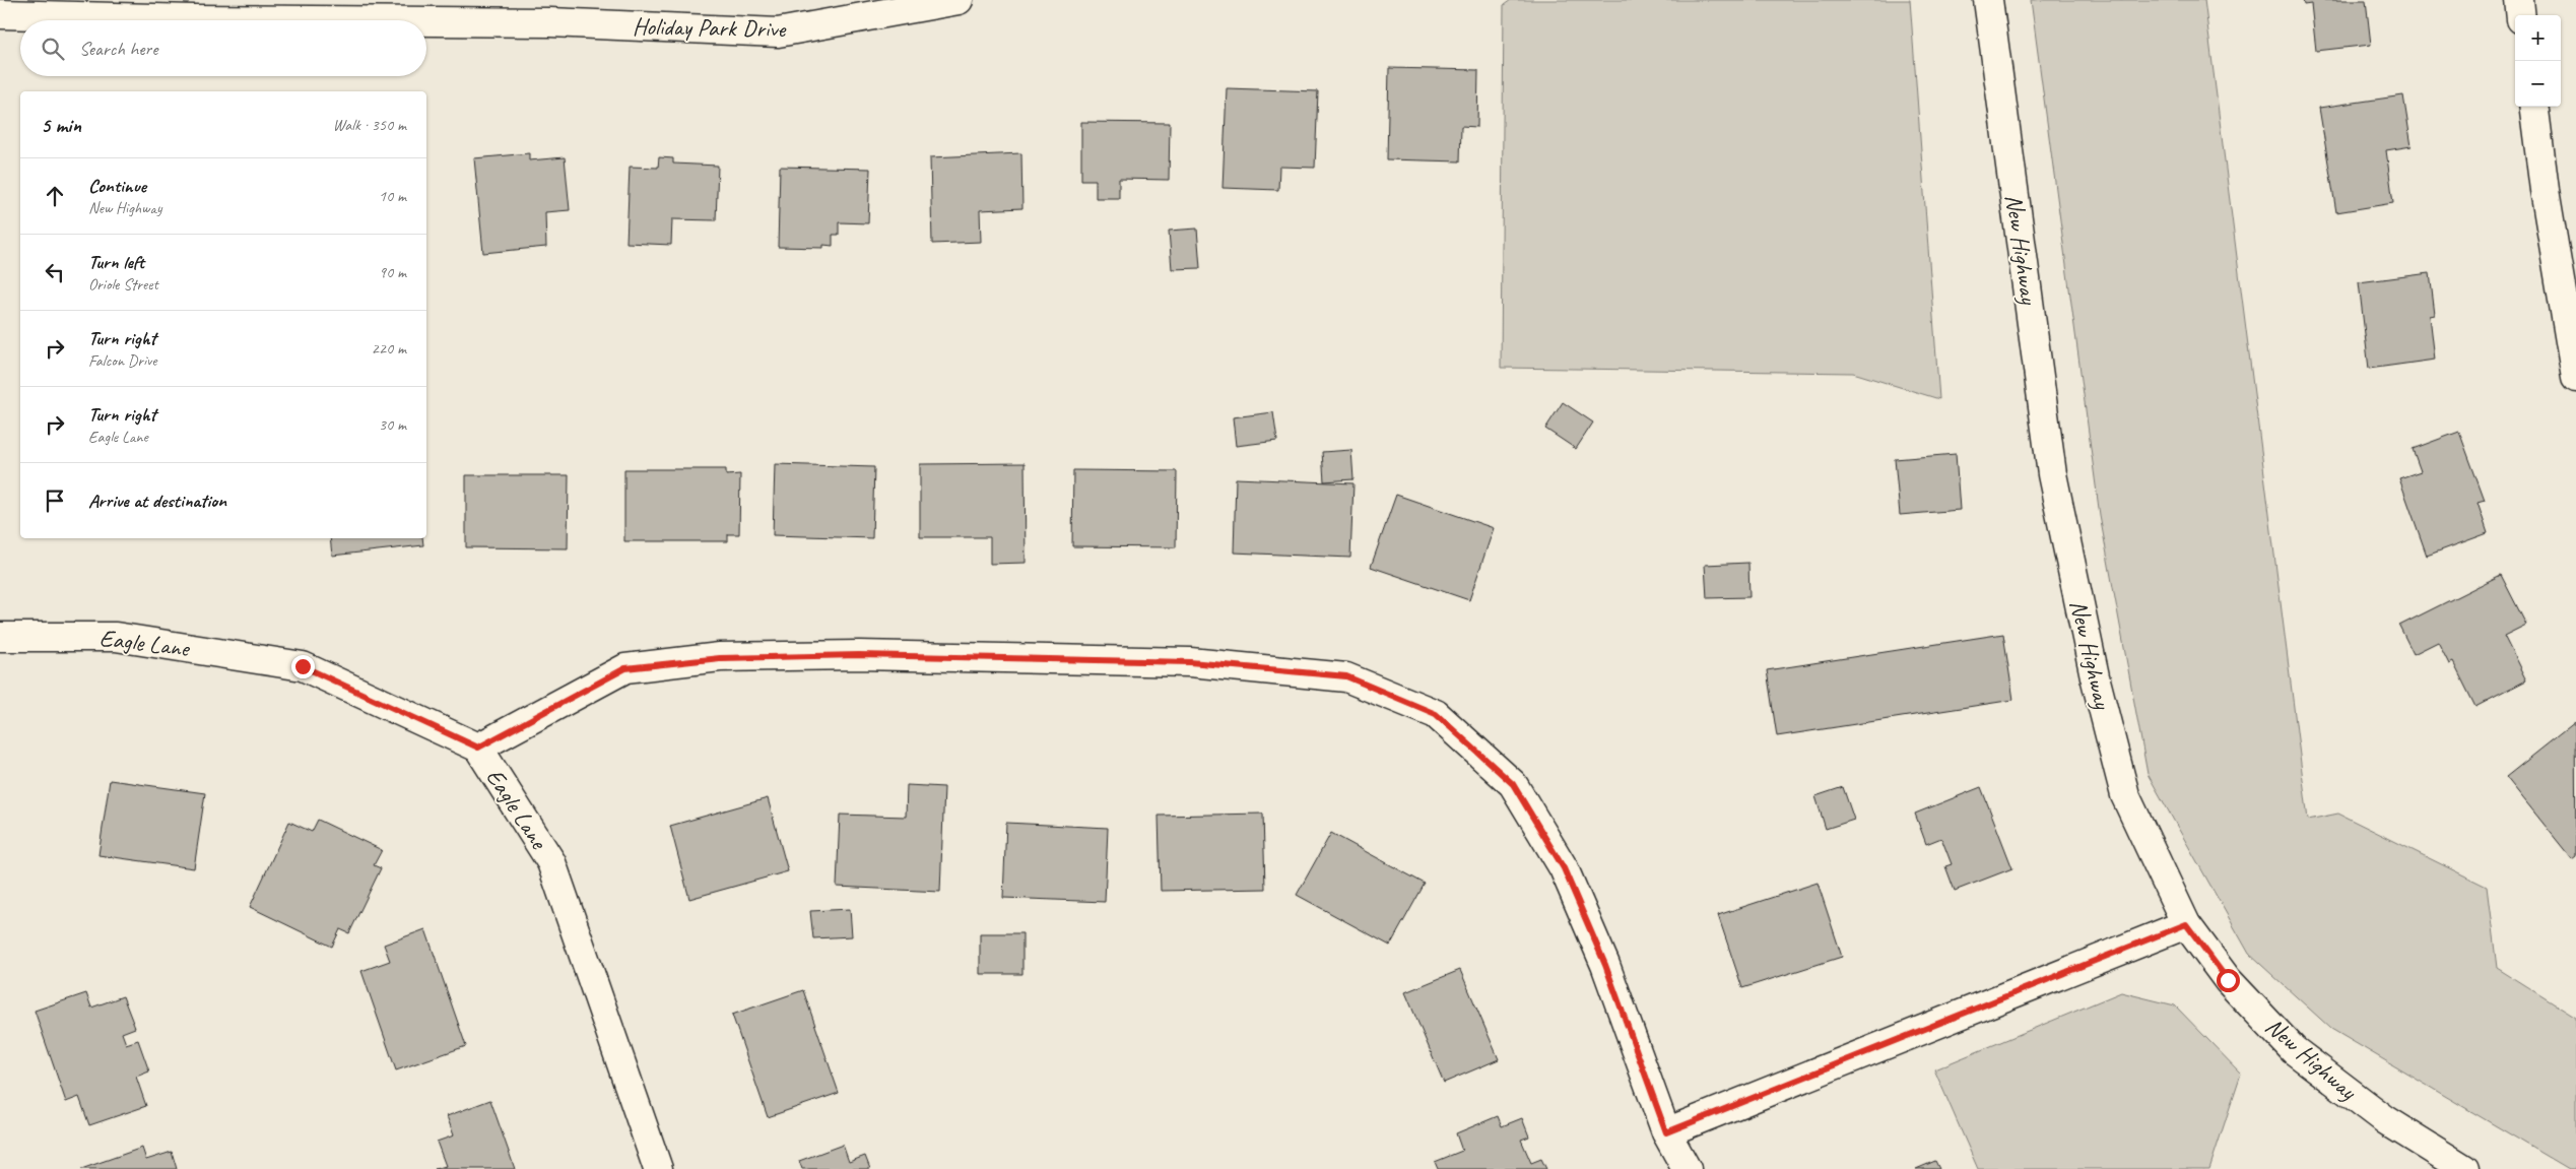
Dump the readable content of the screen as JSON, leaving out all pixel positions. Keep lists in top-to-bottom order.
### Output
{
  "streets": {
    "street": ["Holiday Park Drive", "New Highway", "Eagle Lane"]
  },
  "page": {
    "map_buttons": ["+", "−"],
    "search": "Search here",
    "heading": ["5 min", "Walk · 350 m"],
    "list": [
      ["Continue", "New Highway", "10 m"],
      ["Turn left", "Oriole Street", "90 m"],
      ["Turn right", "Falcon Drive", "220 m"],
      ["Turn right", "Eagle Lane", "30 m"],
      "Arrive at destination"
    ]
  }
}
